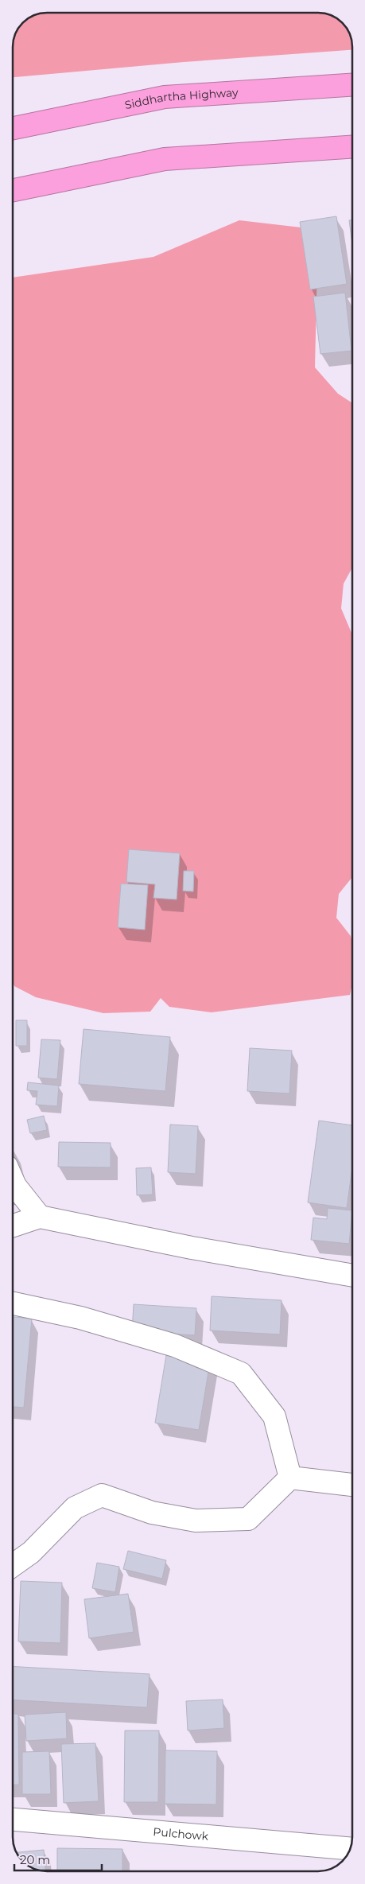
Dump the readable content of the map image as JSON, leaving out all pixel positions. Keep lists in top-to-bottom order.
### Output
{
  "streets": {
    "highway": ["Siddhartha Highway"],
    "street": ["Pulchowk"]
  },
  "scale_bar": "20 m"
}
